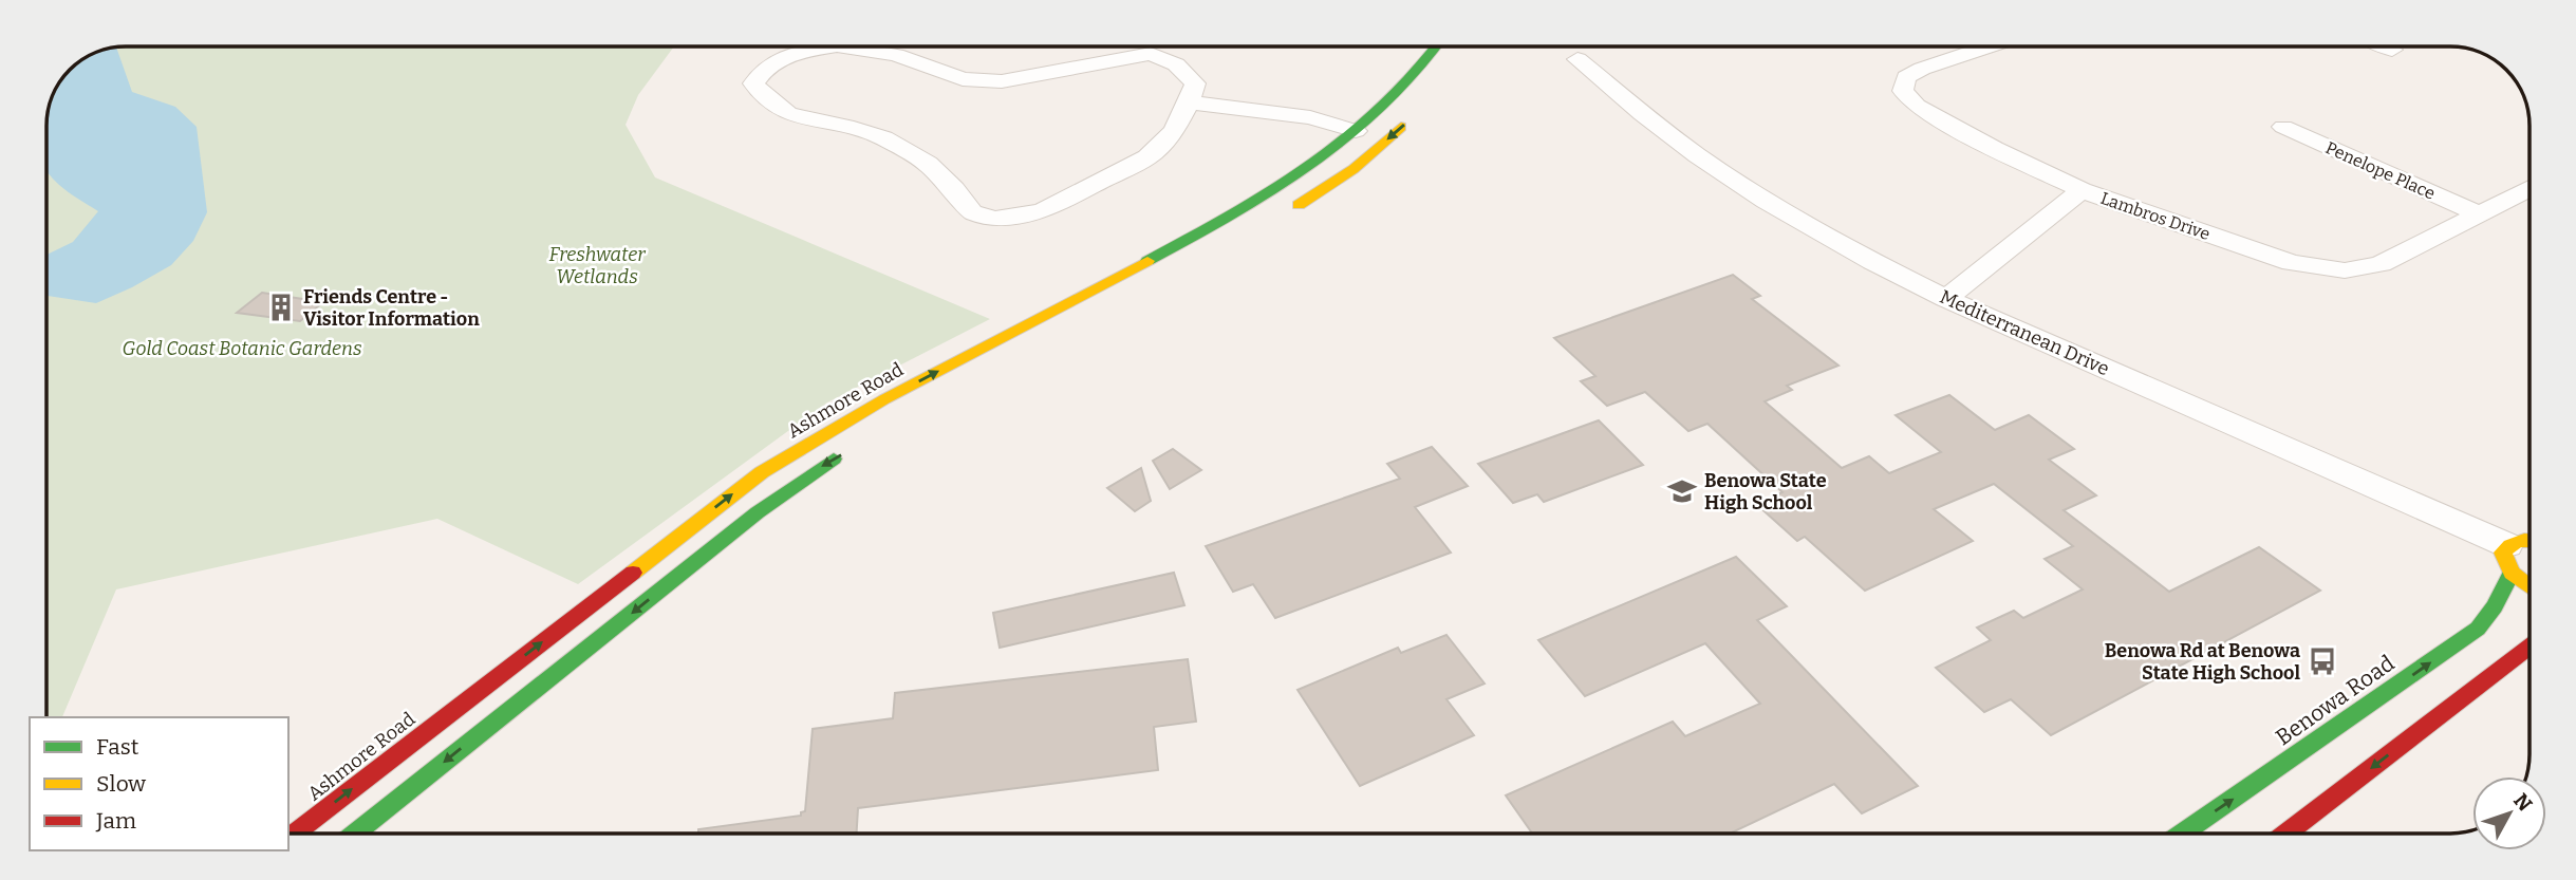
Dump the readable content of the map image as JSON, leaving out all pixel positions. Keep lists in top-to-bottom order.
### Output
{
  "streets": {
    "main road": ["Ashmore Road", "Benowa Road"],
    "street": ["Penelope Place", "Lambros Drive", "Mediterranean Drive"]
  },
  "crossings": [
    ["Penelope Place", "Lambros Drive"]
  ],
  "parks": ["Freshwater Wetlands", "Gold Coast Botanic Gardens"],
  "places": {
    "building": ["Friends Centre - Visitor Information"],
    "school or university": ["Benowa State High School"],
    "bus stop": ["Benowa Rd at Benowa State High School"]
  },
  "legend": ["Fast", "Slow", "Jam"],
  "north": "top right"
}
